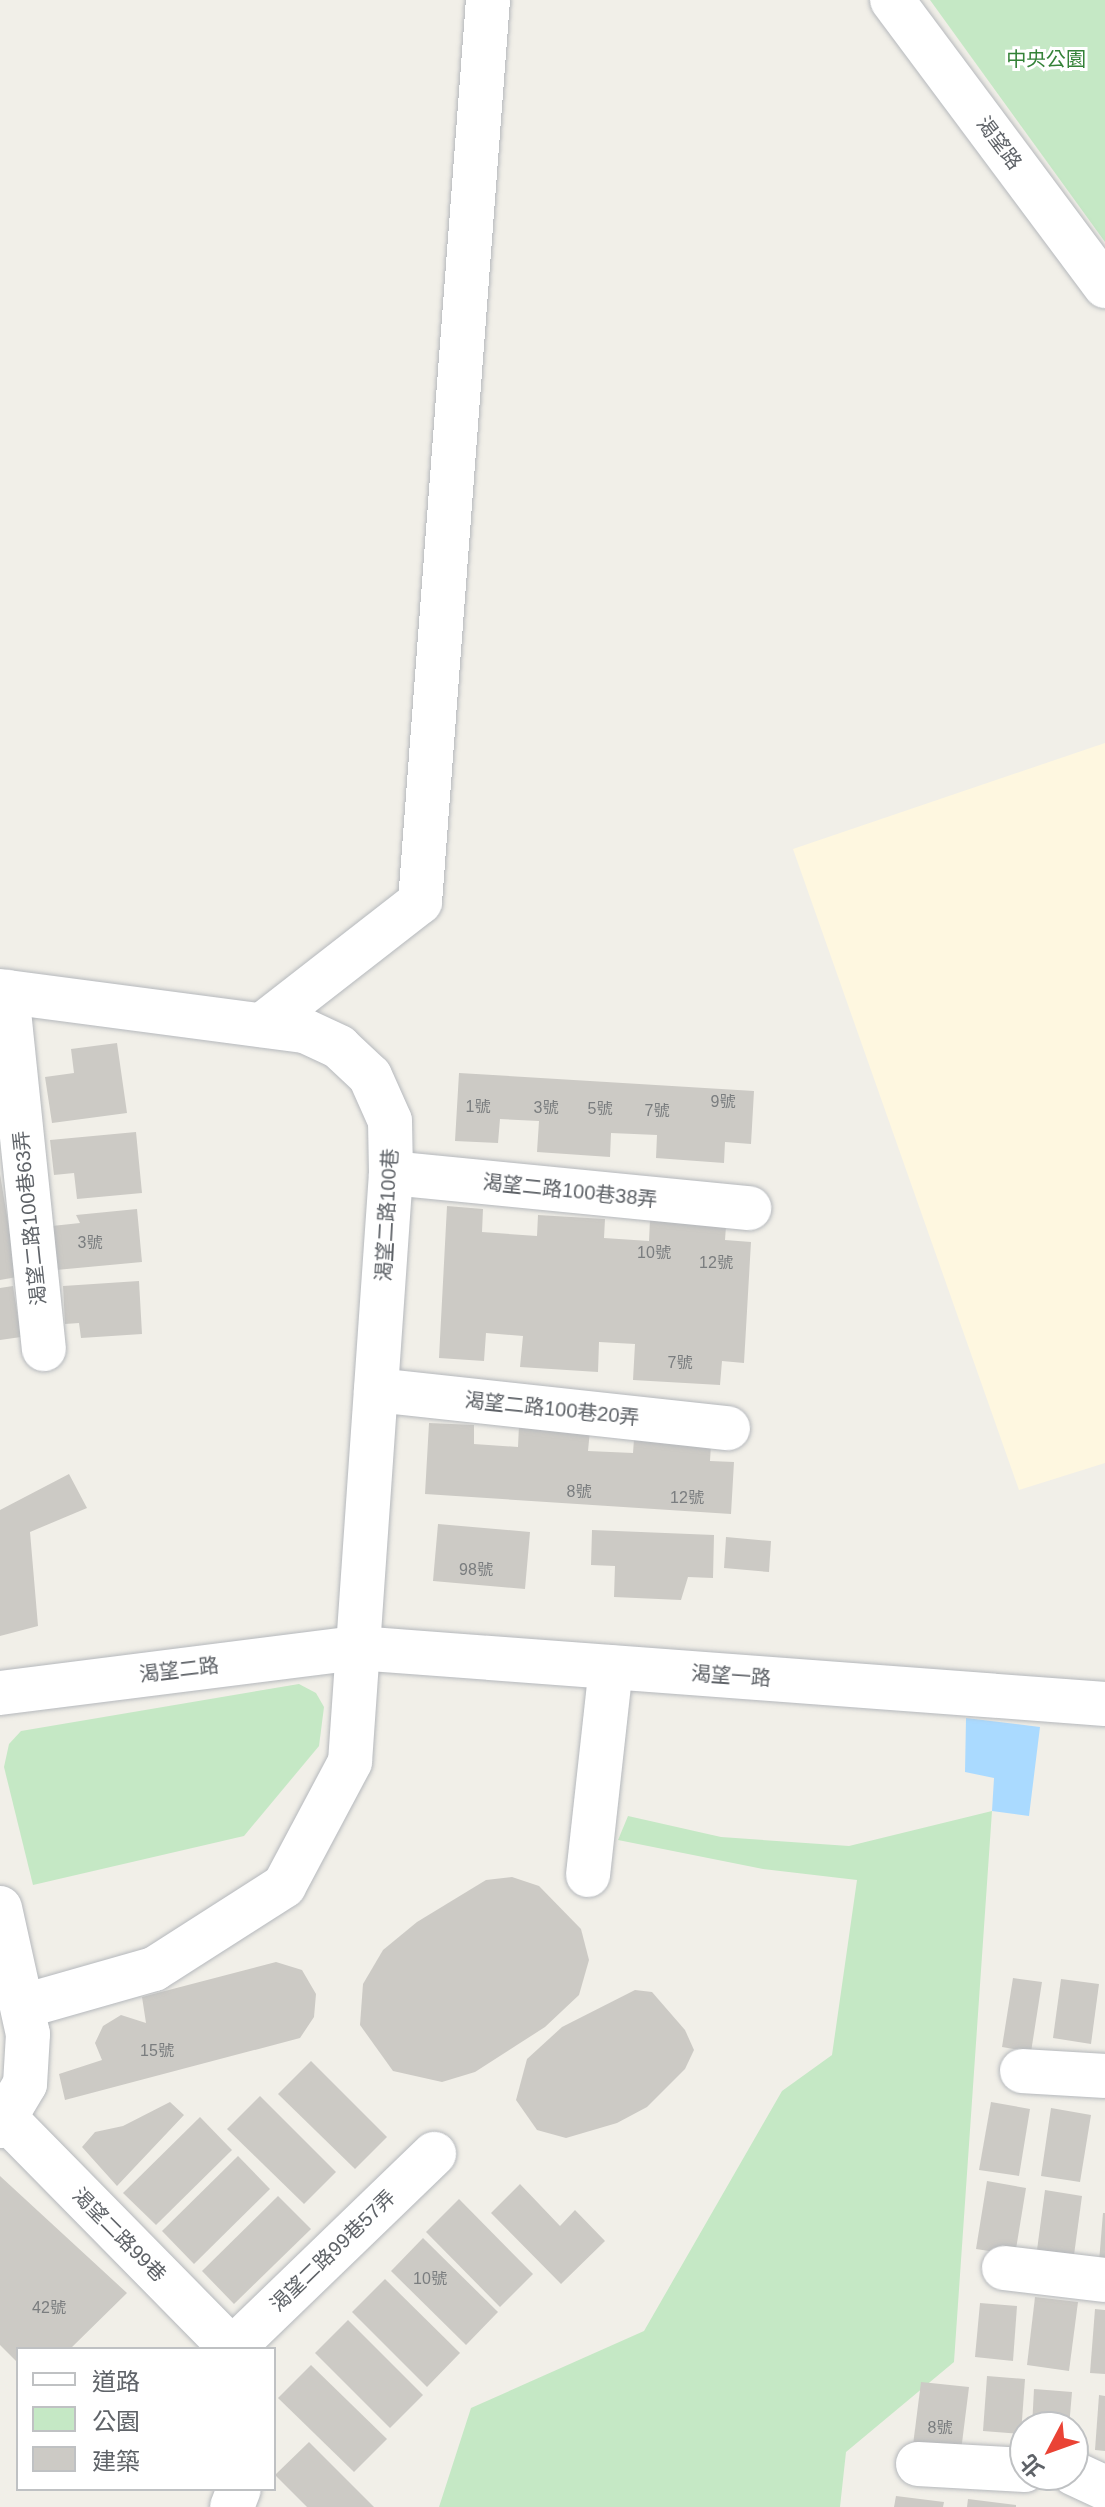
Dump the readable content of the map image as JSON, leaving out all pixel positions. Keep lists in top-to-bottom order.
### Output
{
  "streets": {
    "street": [
      "渴望路",
      "渴望二路100巷38弄",
      "渴望二路100巷",
      "渴望二路100巷63弄",
      "渴望二路100巷20弄",
      "渴望二路",
      "渴望一路",
      "渴望二路99巷",
      "渴望二路99巷57弄"
    ]
  },
  "crossings": [
    ["渴望二路100巷38弄", "渴望二路100巷"],
    ["渴望二路100巷", "渴望二路100巷63弄"],
    ["渴望二路100巷", "渴望二路100巷20弄"],
    ["渴望二路100巷", "渴望二路"],
    ["渴望二路100巷", "渴望一路"],
    ["渴望二路", "渴望一路"]
  ],
  "parks": ["中央公園"],
  "house_numbers": [
    "9號",
    "1號",
    "3號",
    "5號",
    "7號",
    "3號",
    "10號",
    "12號",
    "7號",
    "8號",
    "12號",
    "98號",
    "15號",
    "10號",
    "42號",
    "8號"
  ],
  "legend": ["道路", "公園", "建築"],
  "north": "bottom left"
}
